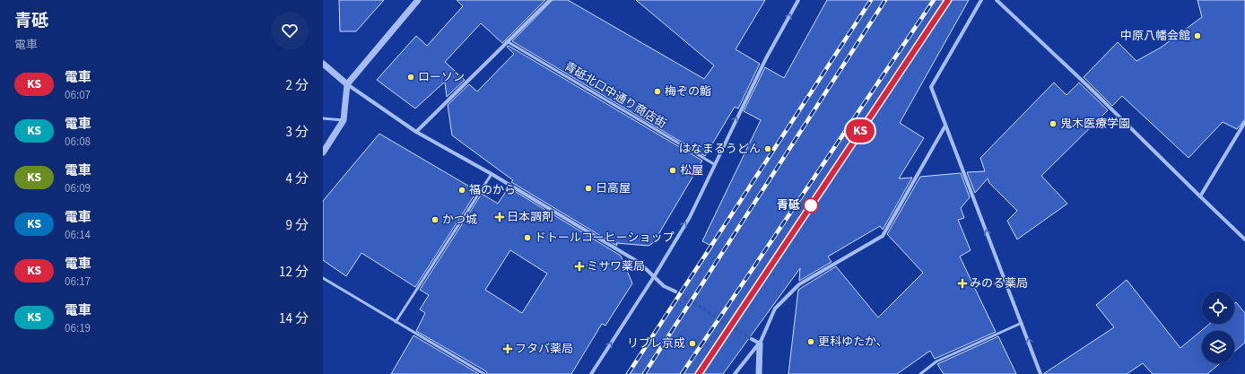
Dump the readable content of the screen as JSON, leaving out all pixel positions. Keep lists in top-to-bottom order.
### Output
{
  "streets": {
    "lane": ["青砥北口中通り商店街"]
  },
  "places": {
    "other": [
      "中原八幡会館",
      "ローソン",
      "梅ぞの鮨",
      "鬼木医療学園",
      "はなまるうどん",
      "松屋",
      "日高屋",
      "福のから",
      "青砥",
      "かつ城",
      "ドトールコーヒーショップ",
      "更科ゆたか、",
      "リブレ京成"
    ],
    "health": [
      "日本調剤",
      "ミサワ薬局",
      "みのる薬局",
      "フタバ薬局"
    ]
  },
  "page": {
    "heading": ["青砥", "電車"],
    "on_map": "KS",
    "list": [
      {
        "mark": "KS",
        "name": "電車",
        "note": "06:07",
        "value": "2 分"
      },
      {
        "mark": "KS",
        "name": "電車",
        "note": "06:08",
        "value": "3 分"
      },
      {
        "mark": "KS",
        "name": "電車",
        "note": "06:09",
        "value": "4 分"
      },
      {
        "mark": "KS",
        "name": "電車",
        "note": "06:14",
        "value": "9 分"
      },
      {
        "mark": "KS",
        "name": "電車",
        "note": "06:17",
        "value": "12 分"
      },
      {
        "mark": "KS",
        "name": "電車",
        "note": "06:19",
        "value": "14 分"
      }
    ]
  }
}
